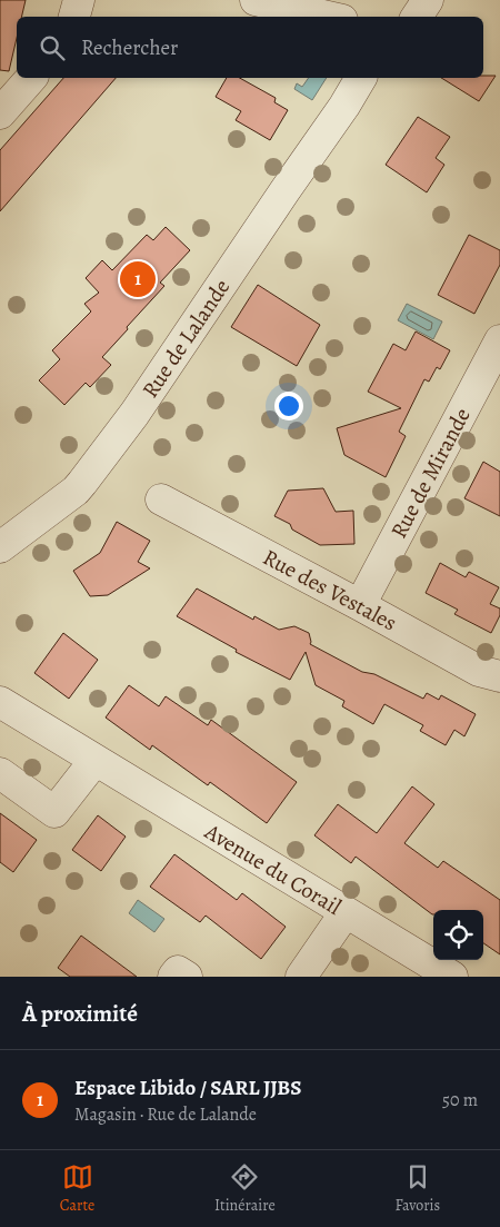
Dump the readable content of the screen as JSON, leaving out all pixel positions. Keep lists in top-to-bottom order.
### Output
{
  "streets": {
    "street": [
      "Rue de Lalande",
      "Rue de Mirande",
      "Rue des Vestales",
      "Avenue du Corail"
    ]
  },
  "crossings": [
    ["Rue de Mirande", "Rue des Vestales"]
  ],
  "page": {
    "search": "Rechercher",
    "pins": "1",
    "heading": "À proximité",
    "list": [
      {
        "mark": "1",
        "name": "Espace Libido / SARL JJBS",
        "note": "Magasin · Rue de Lalande",
        "value": "50 m"
      }
    ],
    "nav": ["Carte", "Itinéraire", "Favoris"]
  }
}
